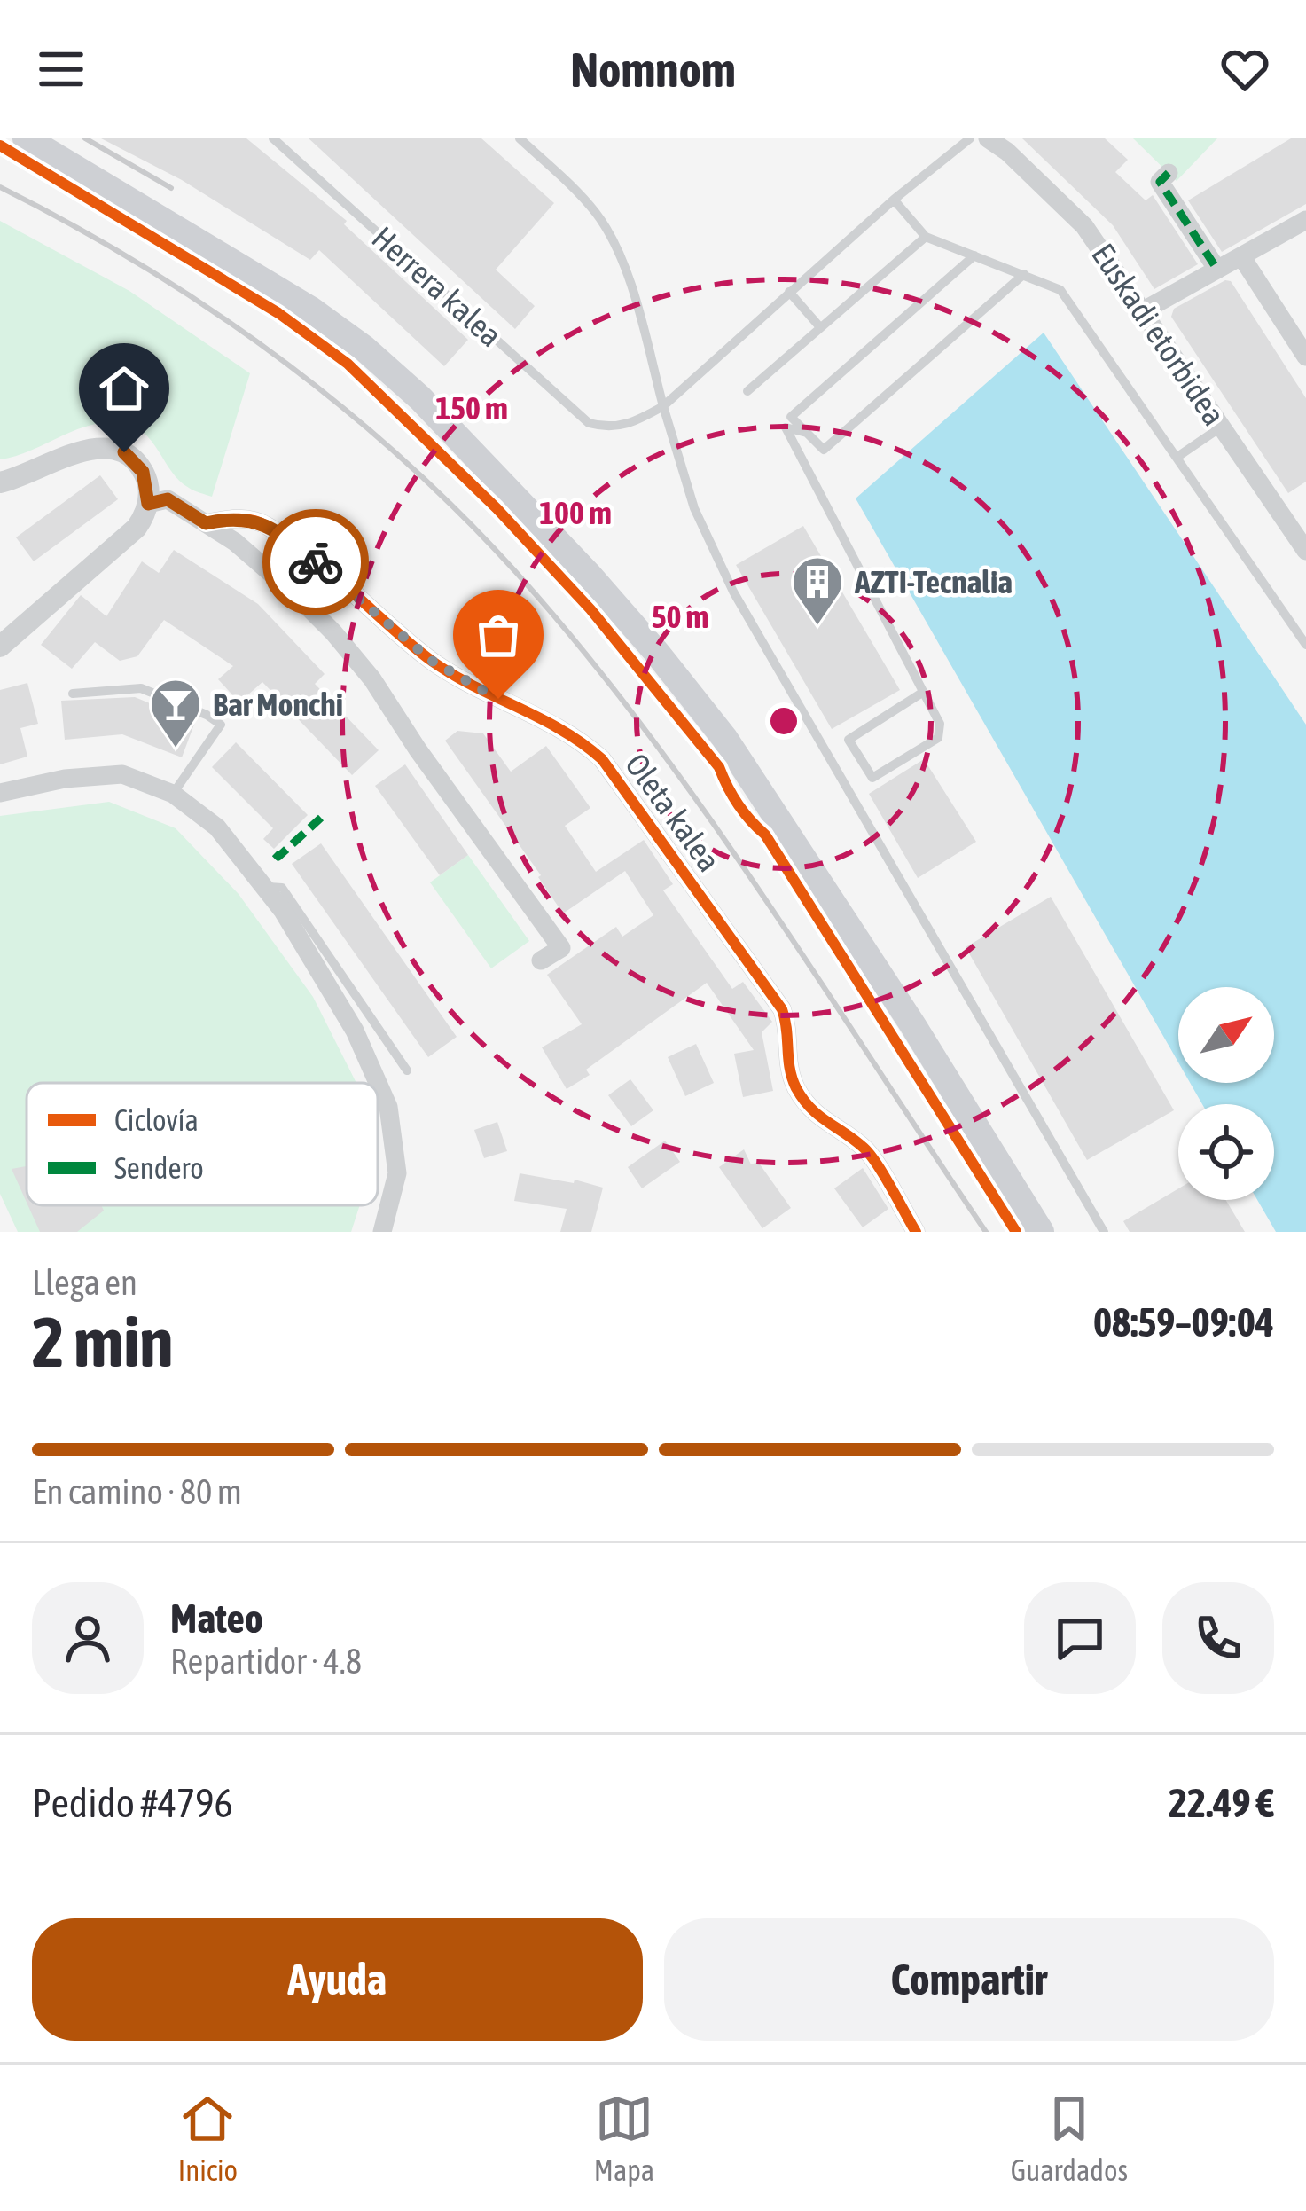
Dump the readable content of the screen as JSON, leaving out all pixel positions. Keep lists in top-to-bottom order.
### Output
{
  "streets": {
    "street": ["Euskadi etorbidea", "Oleta kalea"],
    "lane": ["Herrera kalea"]
  },
  "places": {
    "building": ["AZTI-Tecnalia"],
    "bar": ["Bar Monchi"]
  },
  "legend": ["Ciclovía", "Sendero"],
  "north": "top right",
  "page": {
    "header": "Nomnom",
    "heading": ["2 min", "Llega en", "08:59–09:04"],
    "panel": [
      "Mateo",
      "Repartidor · 4.8",
      "Pedido #4796",
      "22.49 €"
    ],
    "bar": "En camino · 80 m",
    "buttons": ["Ayuda", "Compartir"],
    "tabs": ["Inicio", "Mapa", "Guardados"]
  },
  "rings": ["150 m", "100 m", "50 m"]
}
